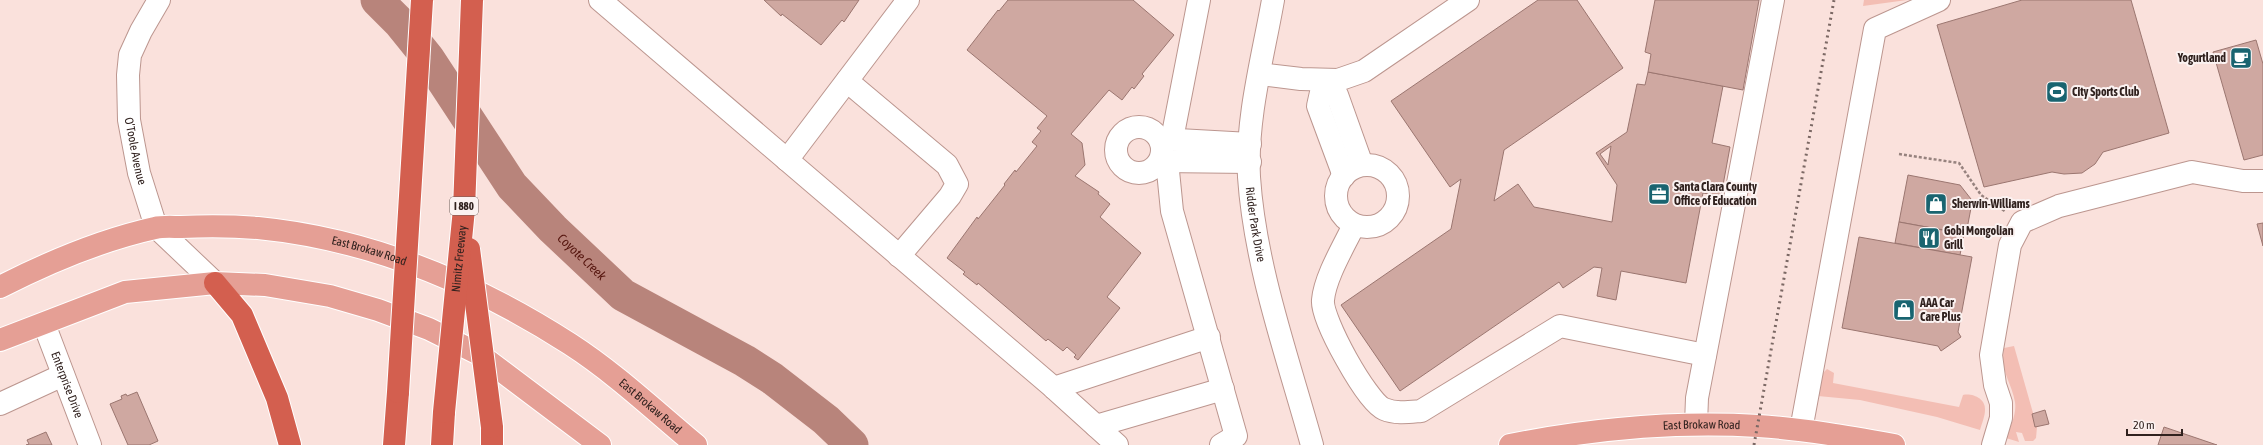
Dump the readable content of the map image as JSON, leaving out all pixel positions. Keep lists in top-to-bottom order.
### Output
{
  "streets": {
    "highway": ["I 880", "Nimitz Freeway"],
    "main road": ["East Brokaw Road"],
    "street": ["O’Toole Avenue", "Ridder Park Drive", "Enterprise Drive"]
  },
  "crossings": [
    ["O’Toole Avenue", "East Brokaw Road"]
  ],
  "water": ["Coyote Creek"],
  "places": {
    "cafe": ["Yogurtland"],
    "sports": ["City Sports Club"],
    "office": ["Santa Clara County Office of Education"],
    "shop": ["Sherwin-Williams", "AAA Car Care Plus"],
    "restaurant": ["Gobi Mongolian Grill"]
  },
  "scale_bar": "20 m"
}
